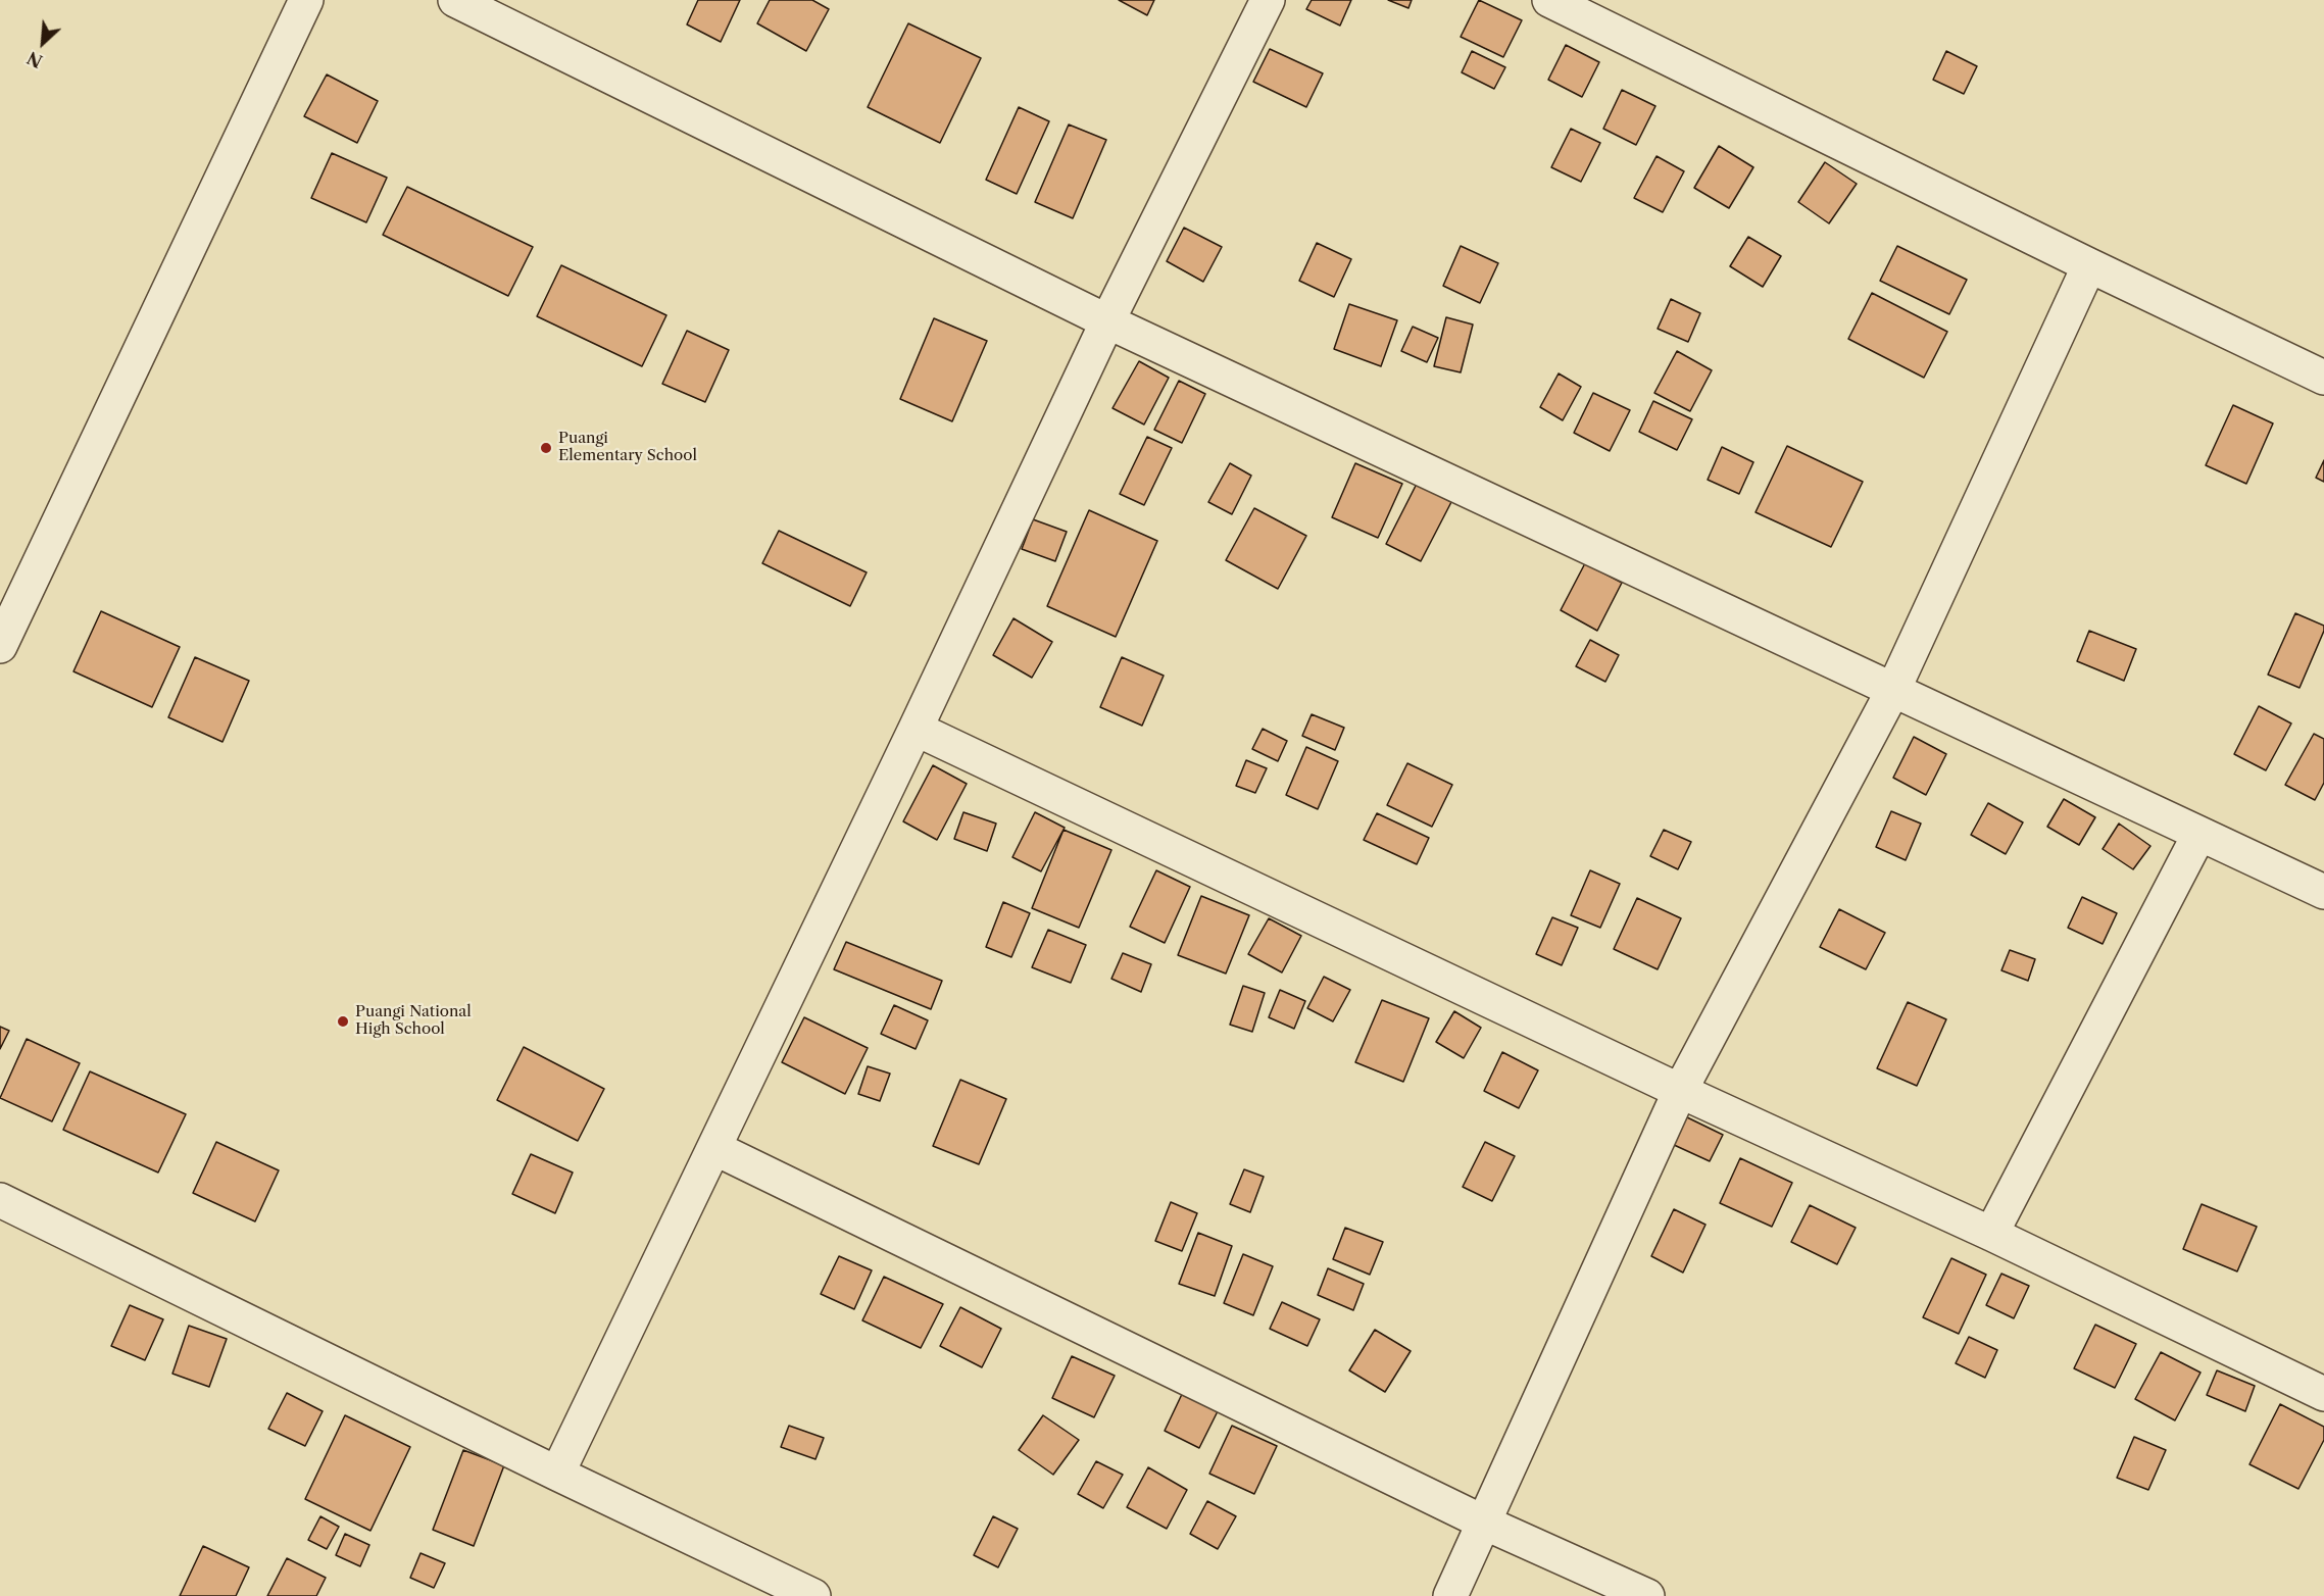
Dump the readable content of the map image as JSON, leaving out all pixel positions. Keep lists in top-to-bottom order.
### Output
{
  "places": ["Puangi Elementary School", "Puangi National High School"],
  "north": "bottom left"
}
